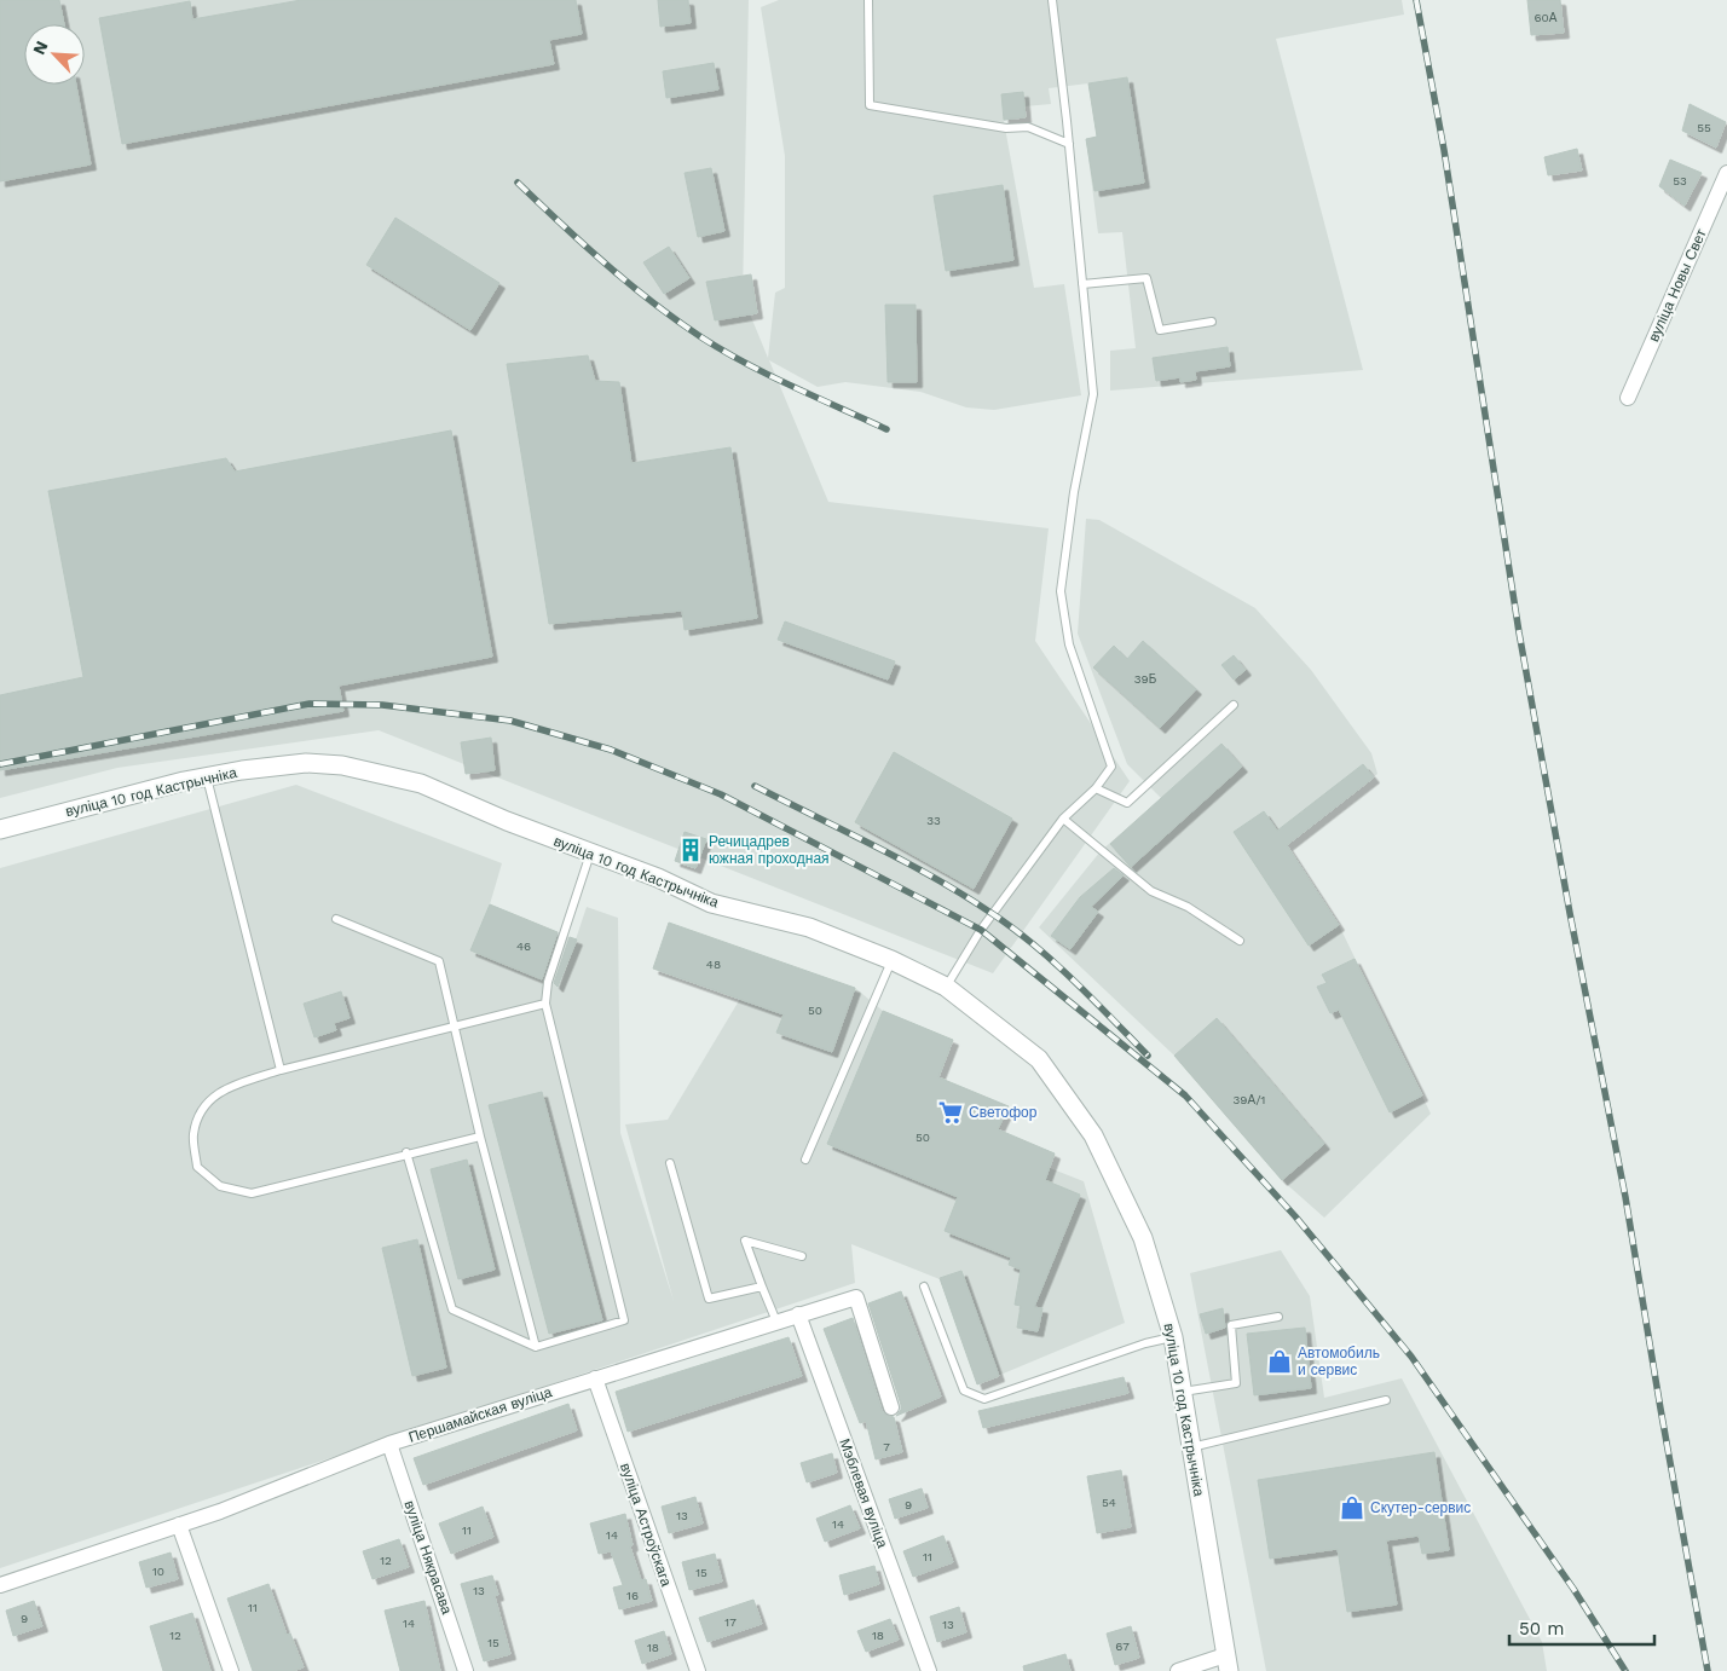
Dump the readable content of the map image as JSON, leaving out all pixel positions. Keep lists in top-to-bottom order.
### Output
{
  "streets": {
    "street": [
      "вуліца Новы Свет",
      "вуліца 10 год Кастрычніка",
      "Першамайская вуліца",
      "Мэблевая вуліца",
      "вуліца Астроўскага",
      "вуліца Някрасава"
    ]
  },
  "crossings": [
    ["Першамайская вуліца", "Мэблевая вуліца"],
    ["Першамайская вуліца", "вуліца Астроўскага"],
    ["Першамайская вуліца", "вуліца Някрасава"]
  ],
  "places": {
    "building": ["Речицадрев южная проходная"],
    "supermarket": ["Светофор"],
    "shop": ["Автомобиль и сервис", "Скутер-сервис"]
  },
  "house_numbers": [
    "60А",
    "55",
    "53",
    "39Б",
    "33",
    "46",
    "48",
    "50",
    "39А/1",
    "50",
    "7",
    "54",
    "9",
    "13",
    "14",
    "11",
    "14",
    "11",
    "12",
    "10",
    "15",
    "13",
    "16",
    "11",
    "9",
    "17",
    "14",
    "13",
    "12",
    "18",
    "15",
    "67",
    "18"
  ],
  "scale_bar": "50 m",
  "north": "top left"
}
